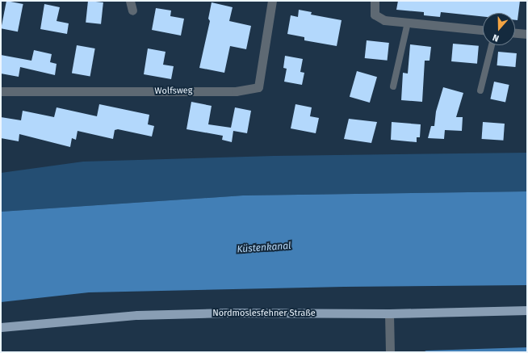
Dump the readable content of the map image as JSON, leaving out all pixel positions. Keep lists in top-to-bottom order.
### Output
{
  "streets": {
    "main road": ["Nordmoslesfehner Straße"],
    "street": ["Wolfsweg"]
  },
  "water": ["Küstenkanal"],
  "north": "bottom"
}
